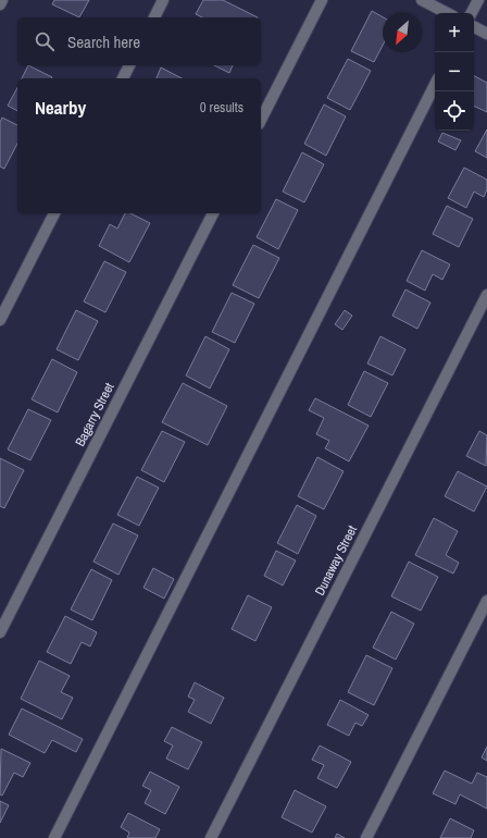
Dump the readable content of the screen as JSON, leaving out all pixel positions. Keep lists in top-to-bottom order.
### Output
{
  "streets": {
    "street": ["Bagarry Street", "Dunaway Street"]
  },
  "north": "bottom left",
  "page": {
    "map_buttons": ["+", "−"],
    "search": "Search here",
    "heading": ["Nearby", "0 results"]
  }
}
